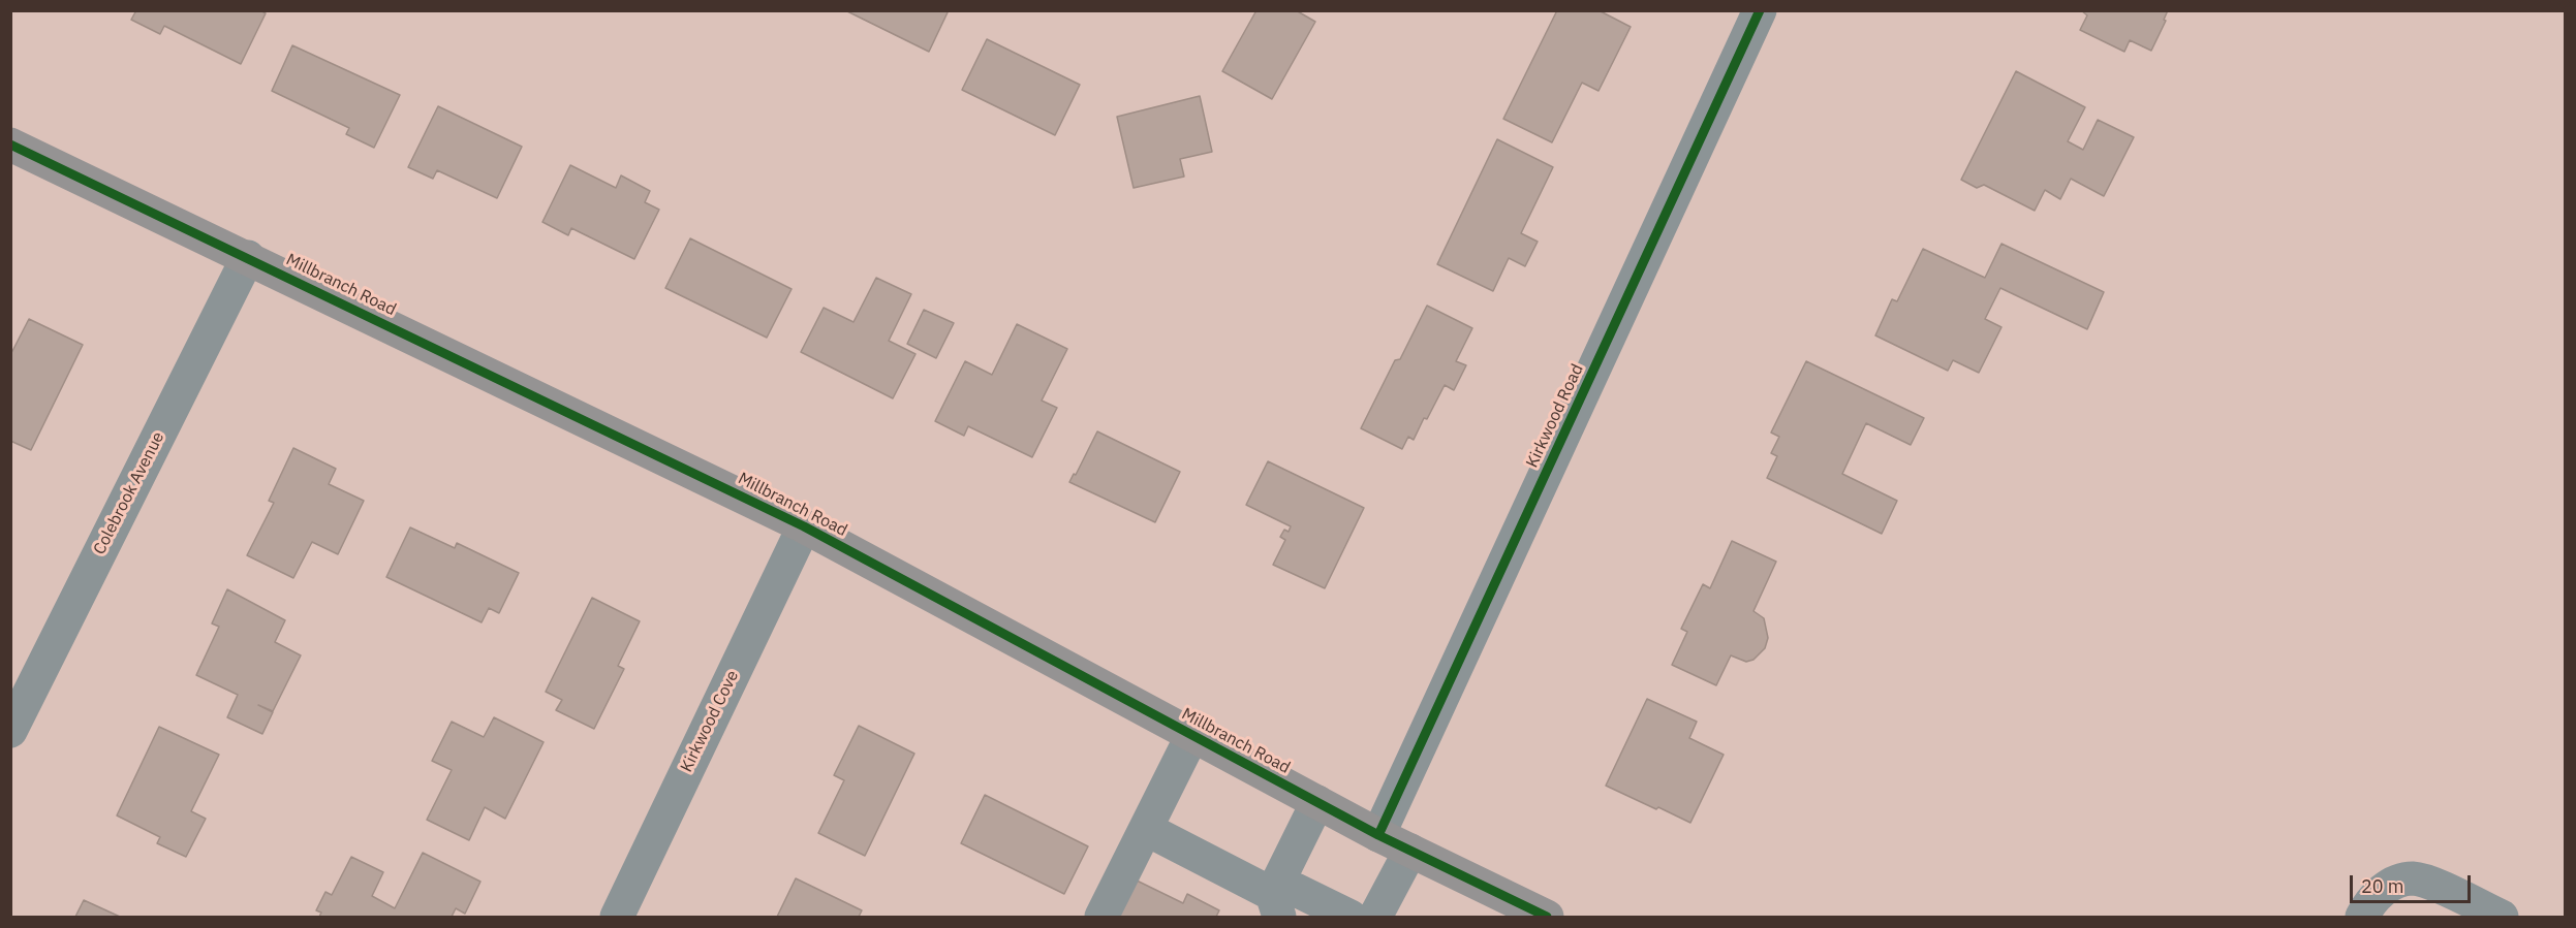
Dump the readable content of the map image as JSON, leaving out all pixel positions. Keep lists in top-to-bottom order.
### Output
{
  "streets": {
    "main road": ["Millbranch Road"],
    "street": ["Kirkwood Road", "Colebrook Avenue", "Kirkwood Cove"]
  },
  "crossings": [
    ["Millbranch Road", "Kirkwood Road"],
    ["Millbranch Road", "Colebrook Avenue"],
    ["Millbranch Road", "Kirkwood Cove"]
  ],
  "scale_bar": "20 m"
}
